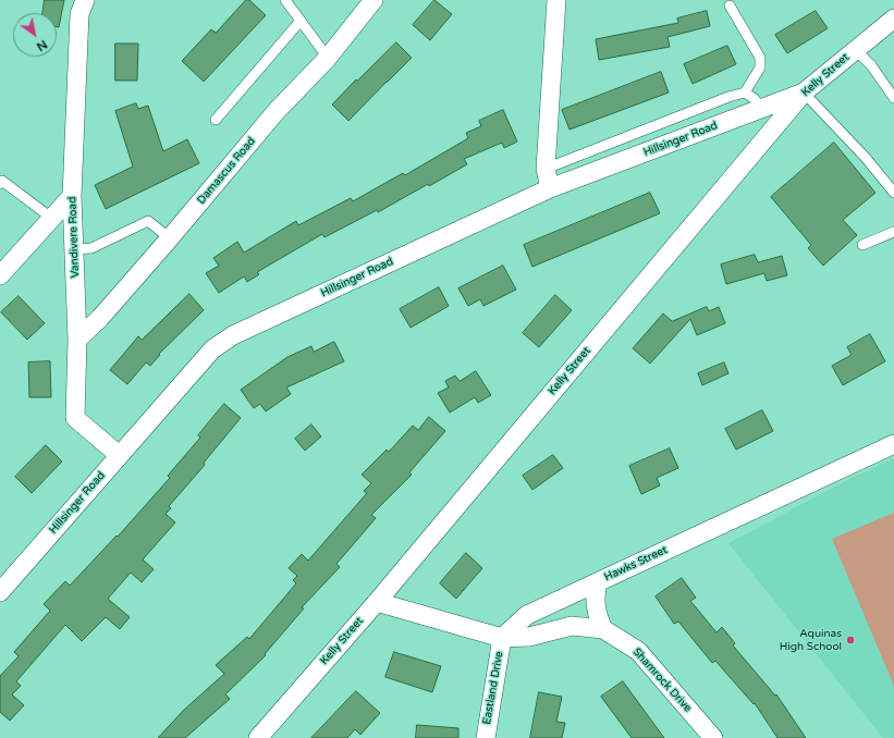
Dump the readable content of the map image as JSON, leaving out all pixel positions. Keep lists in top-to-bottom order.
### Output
{
  "streets": {
    "street": [
      "Kelly Street",
      "Hillsinger Road",
      "Damascus Road",
      "Vandivere Road",
      "Hawks Street",
      "Shamrock Drive",
      "Eastland Drive"
    ]
  },
  "crossings": [
    ["Kelly Street", "Hillsinger Road"],
    ["Hillsinger Road", "Vandivere Road"],
    ["Damascus Road", "Vandivere Road"],
    ["Hawks Street", "Shamrock Drive"],
    ["Hawks Street", "Eastland Drive"],
    ["Shamrock Drive", "Eastland Drive"]
  ],
  "places": ["Aquinas High School"],
  "north": "bottom right"
}
